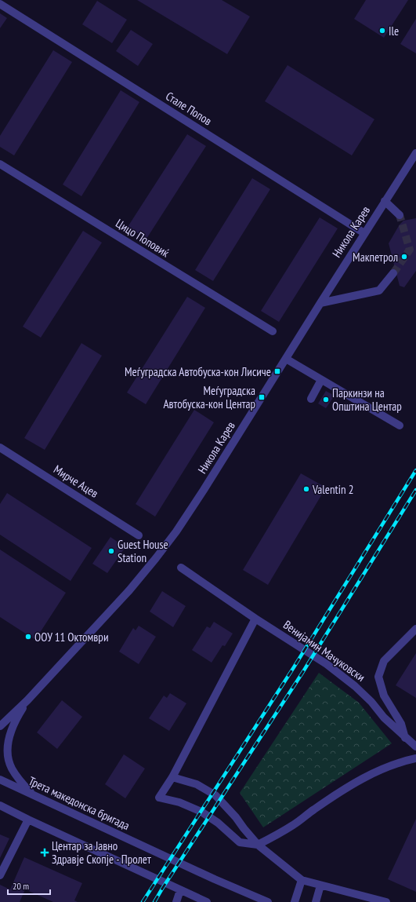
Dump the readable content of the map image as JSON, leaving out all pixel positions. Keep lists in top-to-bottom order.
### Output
{
  "streets": {
    "street": [
      "Стале Попов",
      "Никола Карев",
      "Цицо Поповиќ",
      "Мирче Ацев",
      "Венијамин Мачуковски",
      "Трета македонска бригада"
    ]
  },
  "crossings": [
    ["Стале Попов", "Никола Карев"]
  ],
  "places": {
    "other": [
      "Ile",
      "Макпетрол",
      "Паркинзи на Општина Центар",
      "Valentin 2",
      "Guest House Station",
      "ООУ 11 Октомври"
    ],
    "transit": ["Меѓуградска Автобуска-кон Лисиче", "Меѓуградска Автобуска-кон Центар"],
    "health": ["Центар за Јавно Здравје Скопје - Пролет"]
  },
  "scale_bar": "20 m"
}
